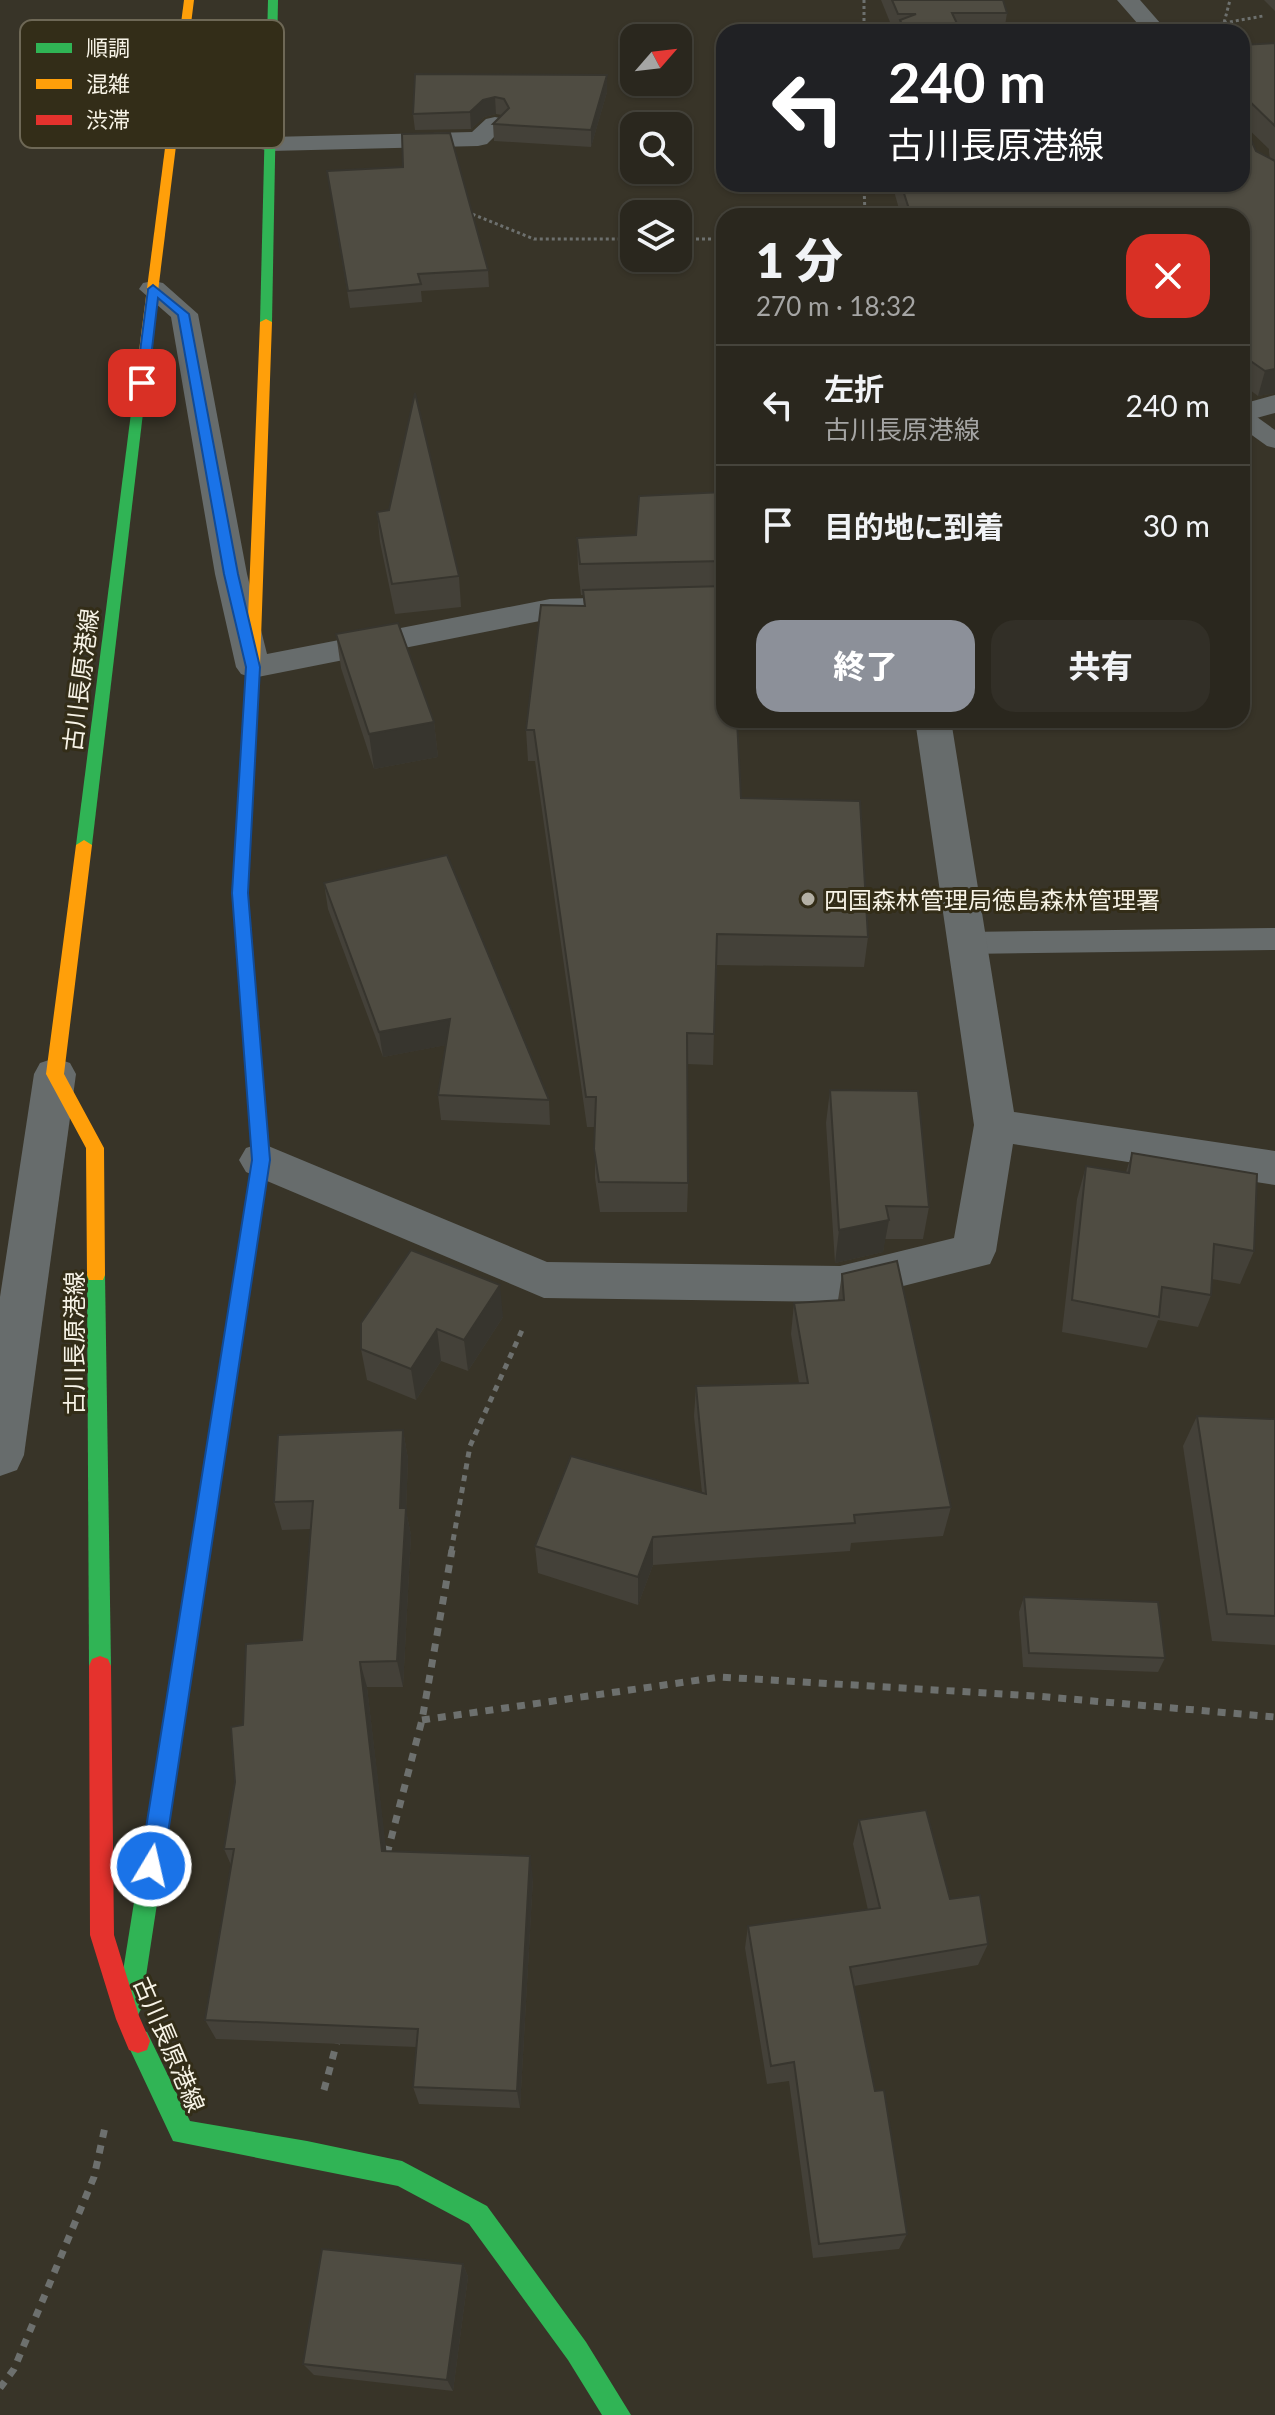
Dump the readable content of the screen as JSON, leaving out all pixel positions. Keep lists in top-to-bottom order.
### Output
{
  "streets": {
    "main road": ["古川長原港線"]
  },
  "places": ["四国森林管理局徳島森林管理署"],
  "legend": ["順調", "混雑", "渋滞"],
  "north": "top right",
  "page": {
    "turn": ["240 m", "古川長原港線"],
    "heading": ["1 分", "270 m · 18:32"],
    "list": [
      {
        "name": "左折",
        "note": "古川長原港線",
        "value": "240 m"
      },
      {
        "name": "目的地に到着",
        "value": "30 m"
      }
    ],
    "buttons": ["終了", "共有"]
  }
}
